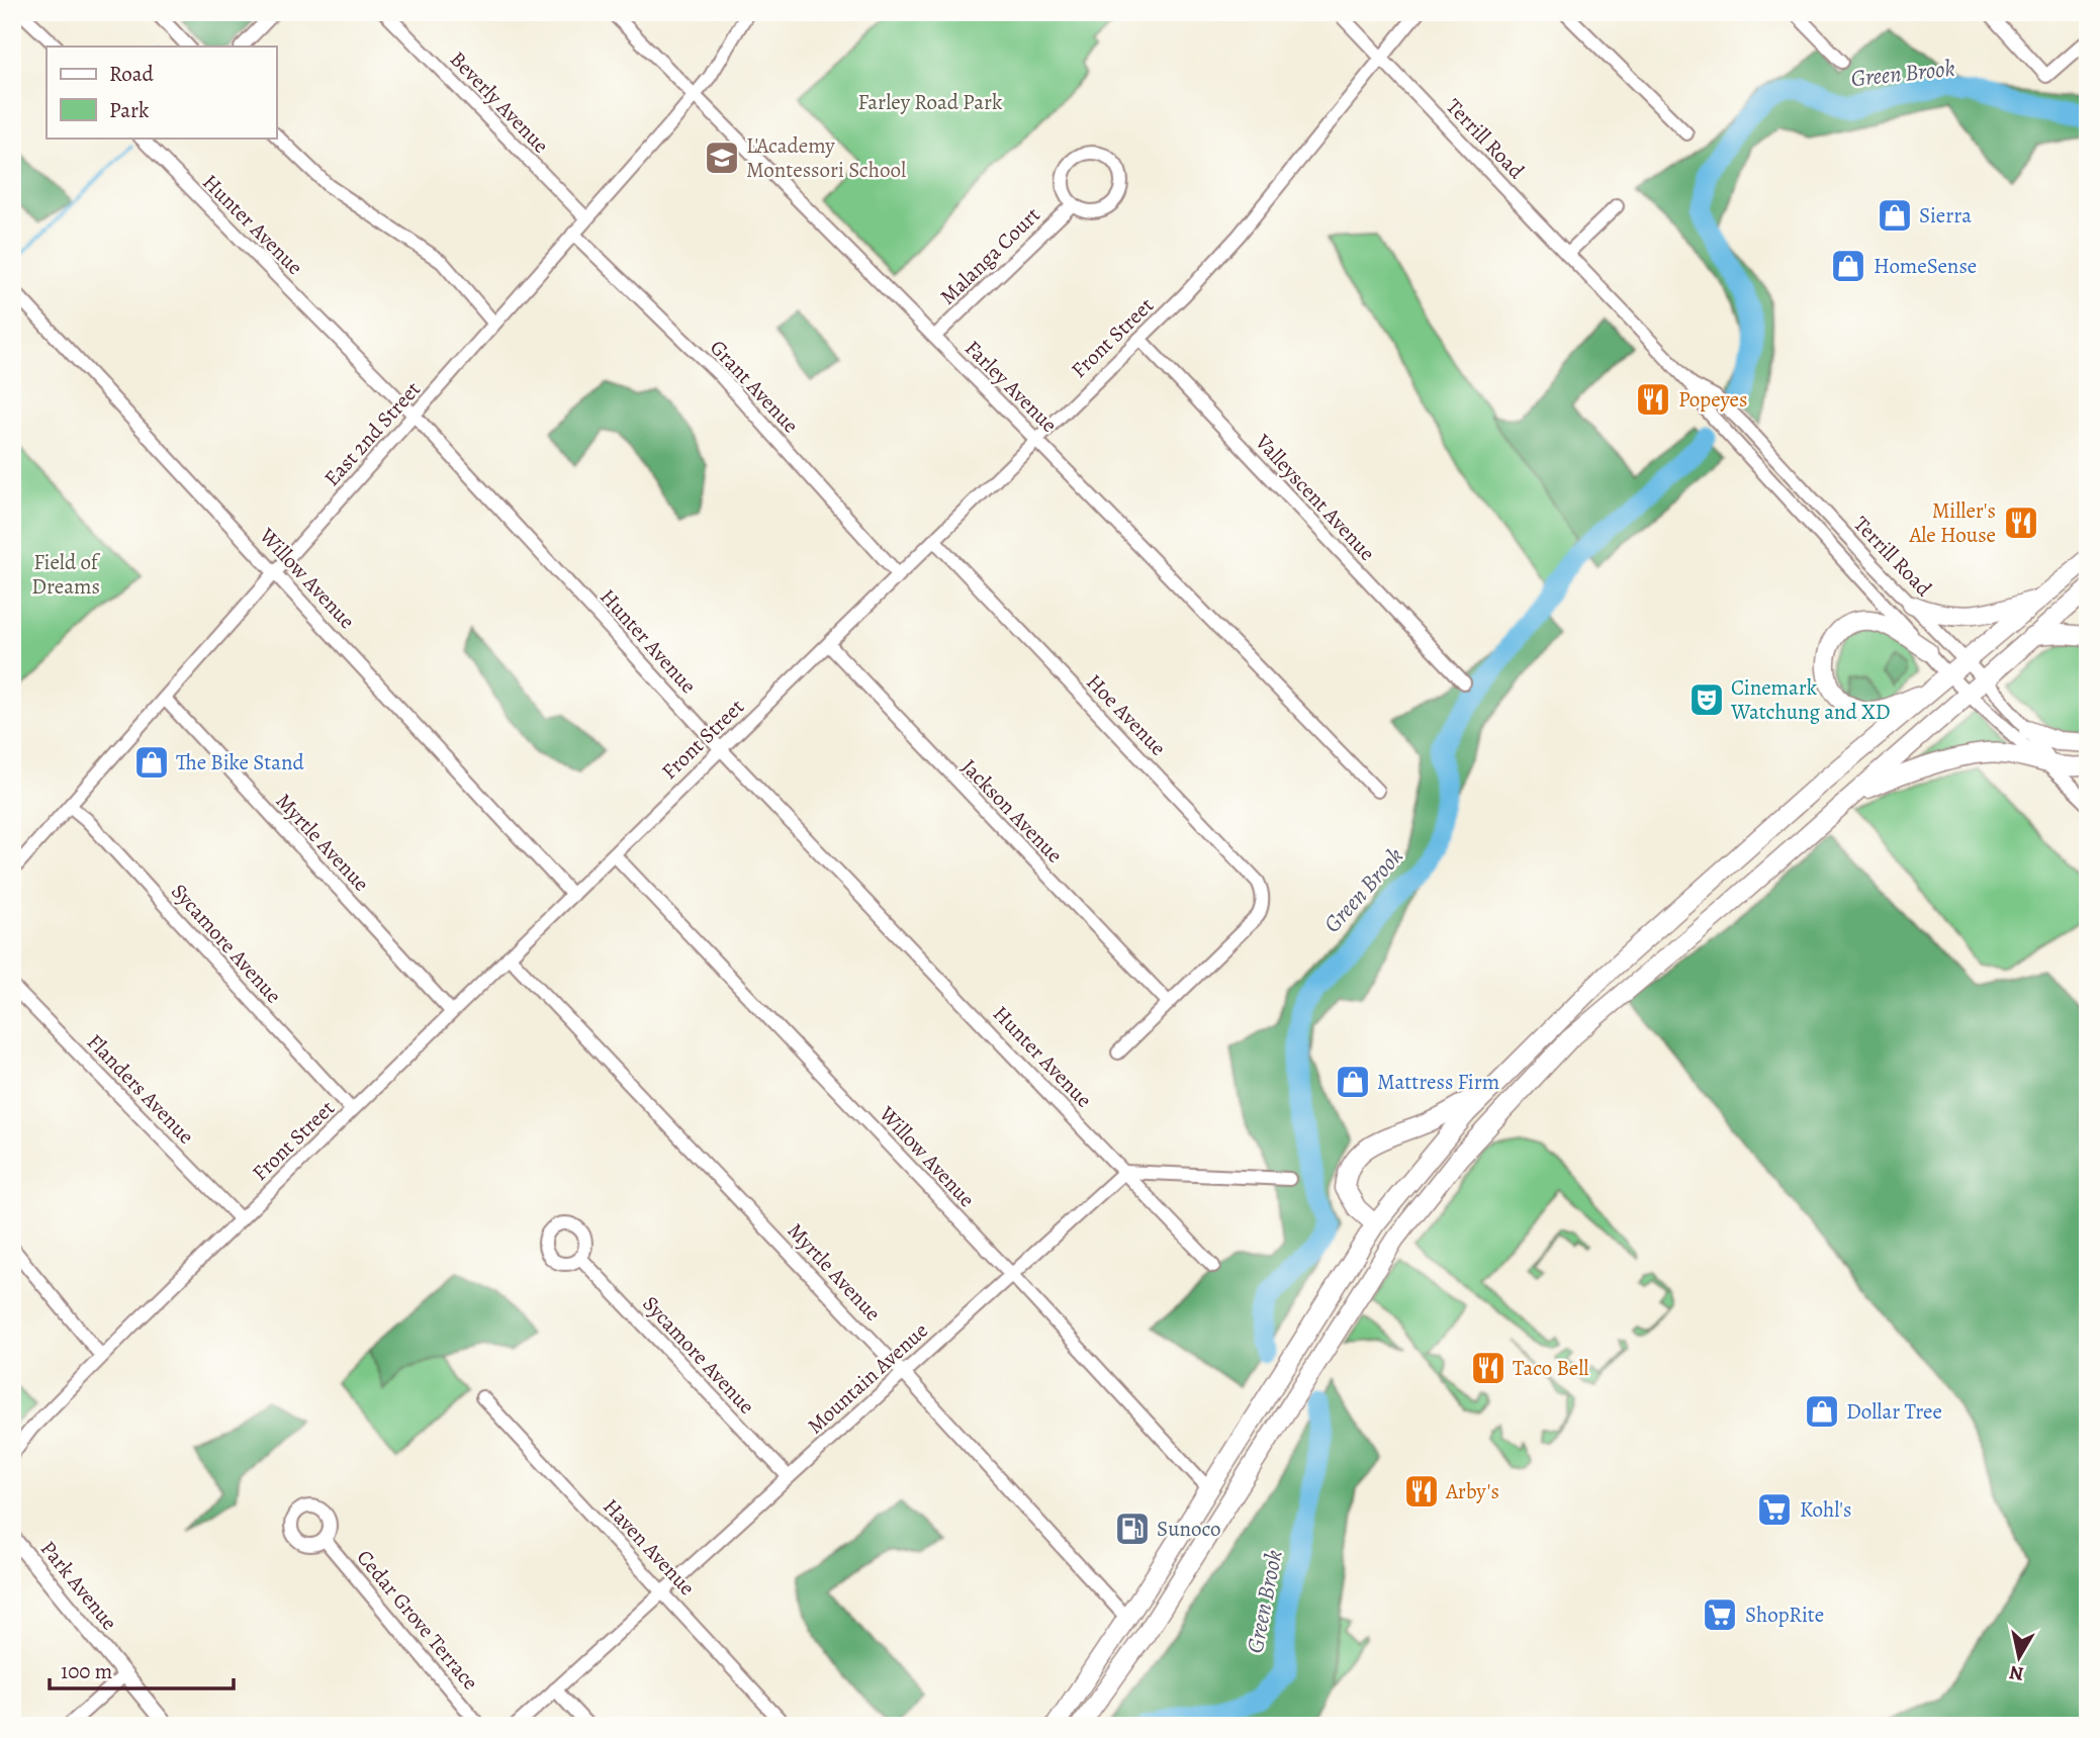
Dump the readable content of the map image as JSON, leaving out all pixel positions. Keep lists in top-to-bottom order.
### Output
{
  "streets": {
    "main road": ["Park Avenue"],
    "street": [
      "Beverly Avenue",
      "Terrill Road",
      "Hunter Avenue",
      "Malanga Court",
      "Front Street",
      "Grant Avenue",
      "Farley Avenue",
      "East 2nd Street",
      "Valleyscent Avenue",
      "Willow Avenue",
      "Hoe Avenue",
      "Jackson Avenue",
      "Myrtle Avenue",
      "Sycamore Avenue",
      "Flanders Avenue",
      "Mountain Avenue",
      "Haven Avenue",
      "Cedar Grove Terrace"
    ]
  },
  "crossings": [
    ["Beverly Avenue", "East 2nd Street"],
    ["Terrill Road", "Front Street"],
    ["Hunter Avenue", "Front Street"],
    ["Hunter Avenue", "East 2nd Street"],
    ["Hunter Avenue", "Mountain Avenue"],
    ["Malanga Court", "Farley Avenue"],
    ["Front Street", "Grant Avenue"],
    ["Front Street", "Farley Avenue"],
    ["Front Street", "Valleyscent Avenue"],
    ["Front Street", "Willow Avenue"],
    ["Front Street", "Hoe Avenue"],
    ["Front Street", "Jackson Avenue"],
    ["Front Street", "Myrtle Avenue"],
    ["Front Street", "Sycamore Avenue"],
    ["Front Street", "Flanders Avenue"],
    ["Grant Avenue", "East 2nd Street"],
    ["Farley Avenue", "East 2nd Street"],
    ["East 2nd Street", "Willow Avenue"],
    ["East 2nd Street", "Myrtle Avenue"],
    ["East 2nd Street", "Sycamore Avenue"],
    ["Willow Avenue", "Mountain Avenue"],
    ["Hoe Avenue", "Jackson Avenue"],
    ["Myrtle Avenue", "Mountain Avenue"],
    ["Sycamore Avenue", "Mountain Avenue"],
    ["Mountain Avenue", "Haven Avenue"]
  ],
  "water": ["Green Brook"],
  "parks": ["Farley Road Park", "Field of Dreams"],
  "places": {
    "school or university": ["L'Academy Montessori School"],
    "shop": [
      "Sierra",
      "HomeSense",
      "The Bike Stand",
      "Mattress Firm",
      "Dollar Tree"
    ],
    "restaurant": [
      "Popeyes",
      "Miller's Ale House",
      "Taco Bell",
      "Arby's"
    ],
    "theatre": ["Cinemark Watchung and XD"],
    "supermarket": ["Kohl's", "ShopRite"],
    "fuel station": ["Sunoco"]
  },
  "legend": ["Road", "Park"],
  "scale_bar": "100 m",
  "north": "bottom"
}
